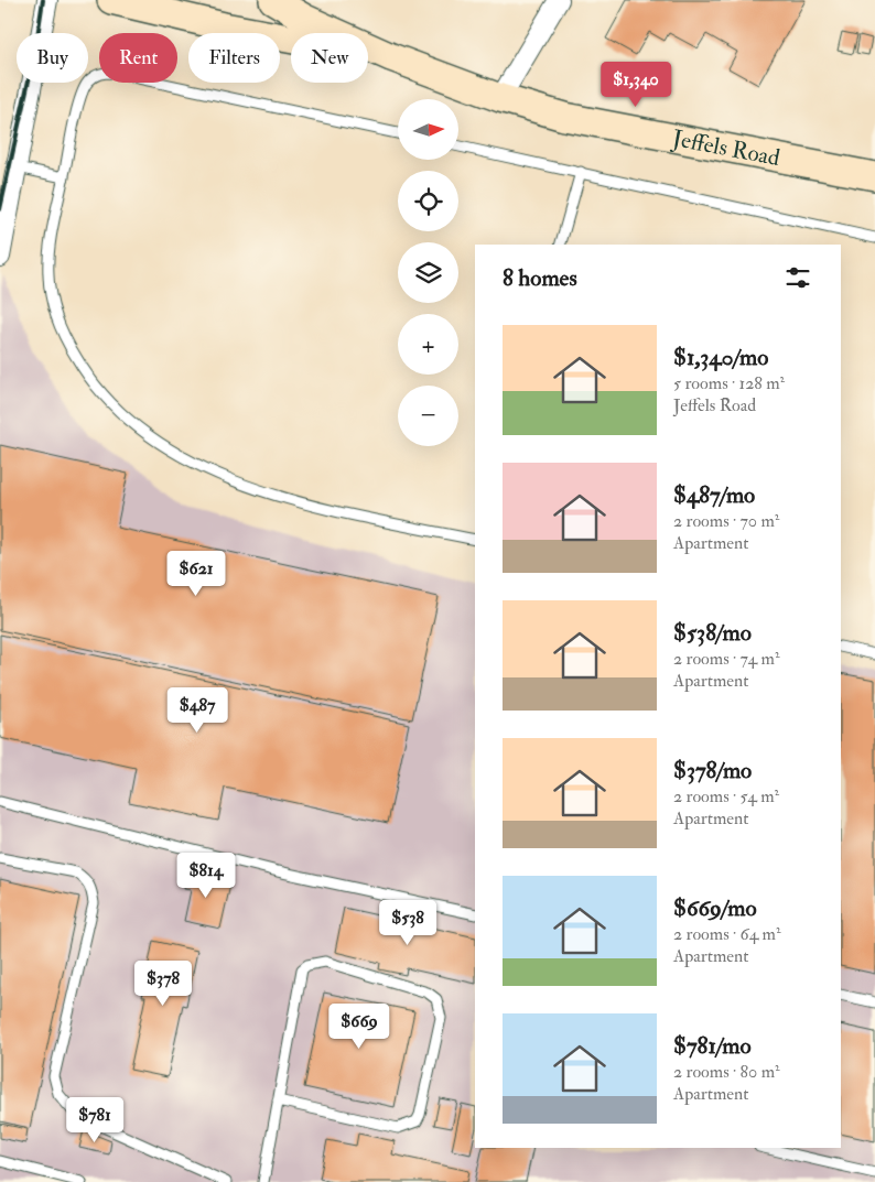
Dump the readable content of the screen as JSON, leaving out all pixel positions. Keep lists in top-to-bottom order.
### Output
{
  "streets": {
    "main road": ["Jeffels Road"]
  },
  "north": "right",
  "page": {
    "chip": [
      "Buy",
      "Rent",
      "Filters",
      "New"
    ],
    "price": [
      "$1,340",
      "$621",
      "$487",
      "$814",
      "$538",
      "$378",
      "$669",
      "$781"
    ],
    "map_buttons": ["+", "−"],
    "heading": "8 homes",
    "list": [
      {
        "name": "$1,340/mo",
        "note": "5 rooms · 128 m² · Jeffels Road"
      },
      {
        "name": "$487/mo",
        "note": "2 rooms · 70 m² · Apartment"
      },
      {
        "name": "$538/mo",
        "note": "2 rooms · 74 m² · Apartment"
      },
      {
        "name": "$378/mo",
        "note": "2 rooms · 54 m² · Apartment"
      },
      {
        "name": "$669/mo",
        "note": "2 rooms · 64 m² · Apartment"
      },
      {
        "name": "$781/mo",
        "note": "2 rooms · 80 m² · Apartment"
      }
    ]
  }
}
